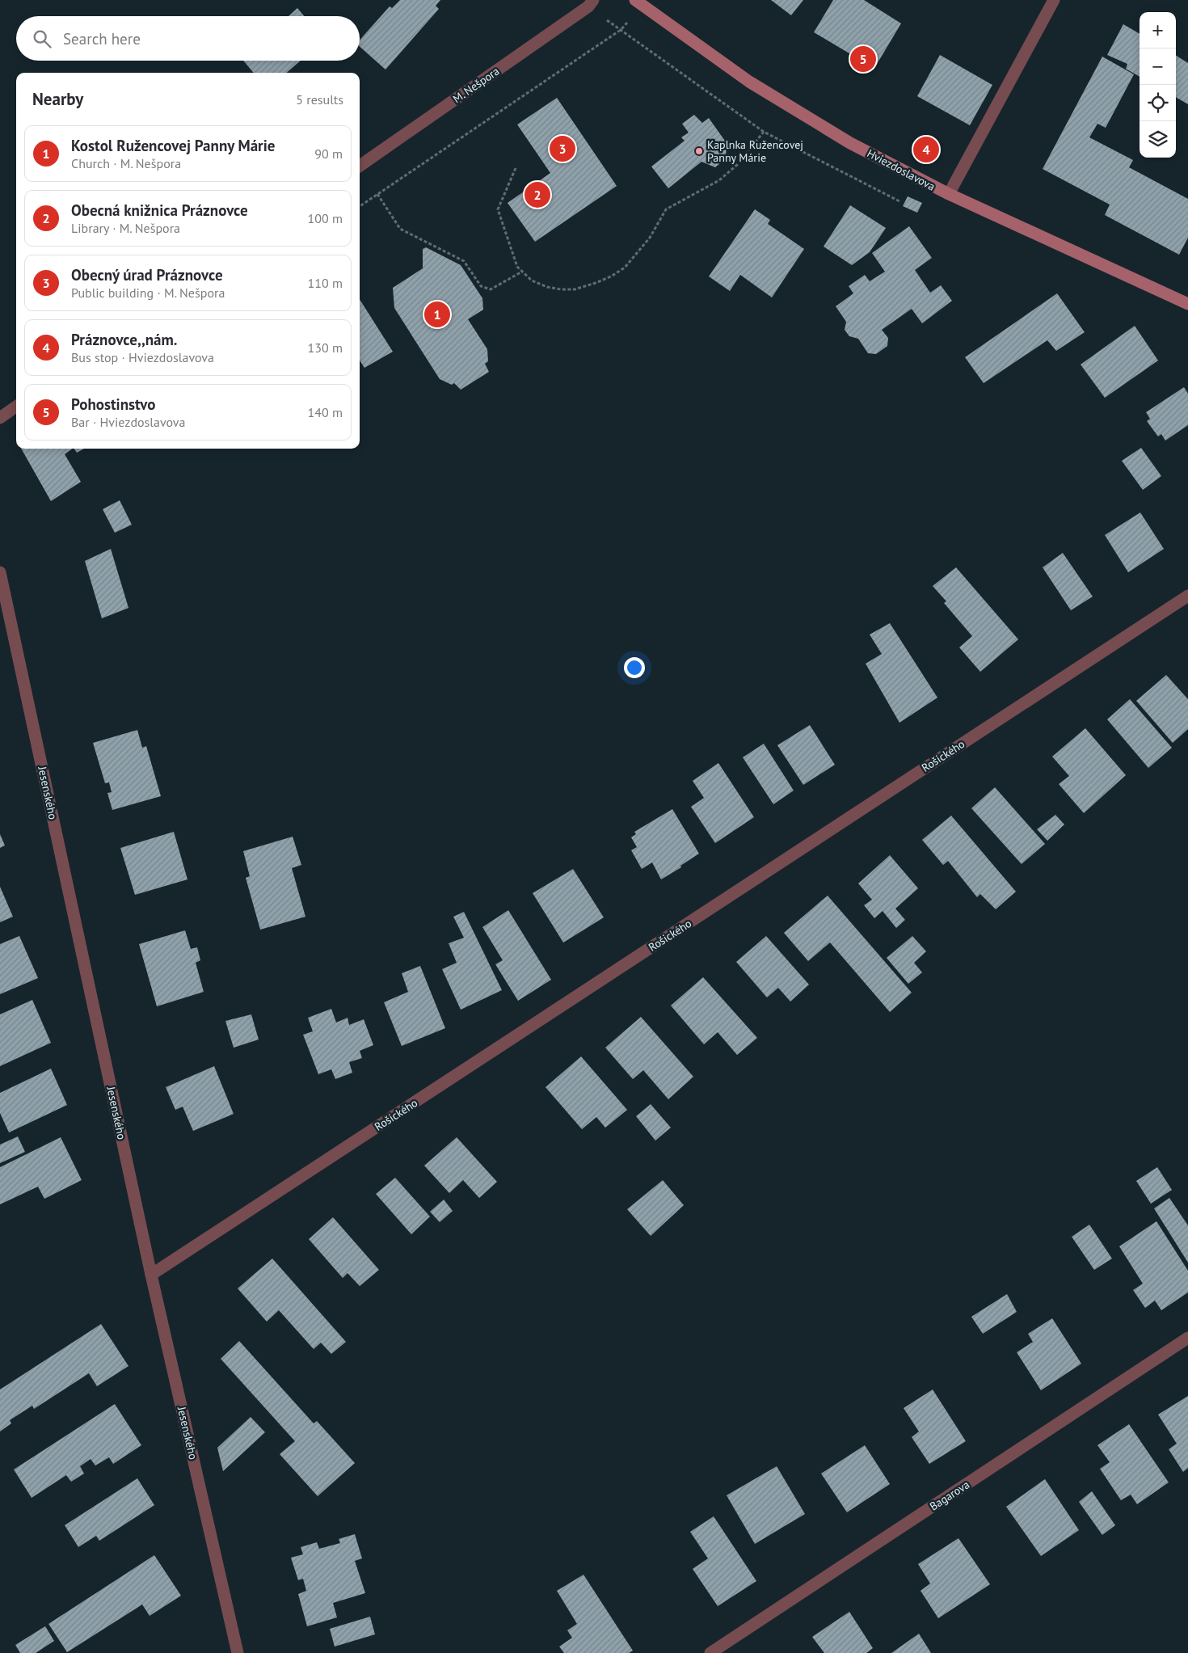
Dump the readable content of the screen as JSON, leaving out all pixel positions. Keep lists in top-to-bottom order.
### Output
{
  "streets": {
    "street": [
      "M. Nešpora",
      "Hviezdoslavova",
      "Rošického",
      "Jesenského",
      "Bagarova"
    ]
  },
  "crossings": [
    ["Rošického", "Jesenského"]
  ],
  "places": ["Kaplnka Ružencovej Panny Márie"],
  "page": {
    "map_buttons": ["+", "−"],
    "search": "Search here",
    "pins": [
      "5",
      "3",
      "4",
      "2",
      "1"
    ],
    "heading": ["Nearby", "5 results"],
    "list": [
      {
        "mark": "1",
        "name": "Kostol Ružencovej Panny Márie",
        "note": "Church · M. Nešpora",
        "value": "90 m"
      },
      {
        "mark": "2",
        "name": "Obecná knižnica Práznovce",
        "note": "Library · M. Nešpora",
        "value": "100 m"
      },
      {
        "mark": "3",
        "name": "Obecný úrad Práznovce",
        "note": "Public building · M. Nešpora",
        "value": "110 m"
      },
      {
        "mark": "4",
        "name": "Práznovce,,nám.",
        "note": "Bus stop · Hviezdoslavova",
        "value": "130 m"
      },
      {
        "mark": "5",
        "name": "Pohostinstvo",
        "note": "Bar · Hviezdoslavova",
        "value": "140 m"
      }
    ]
  }
}
